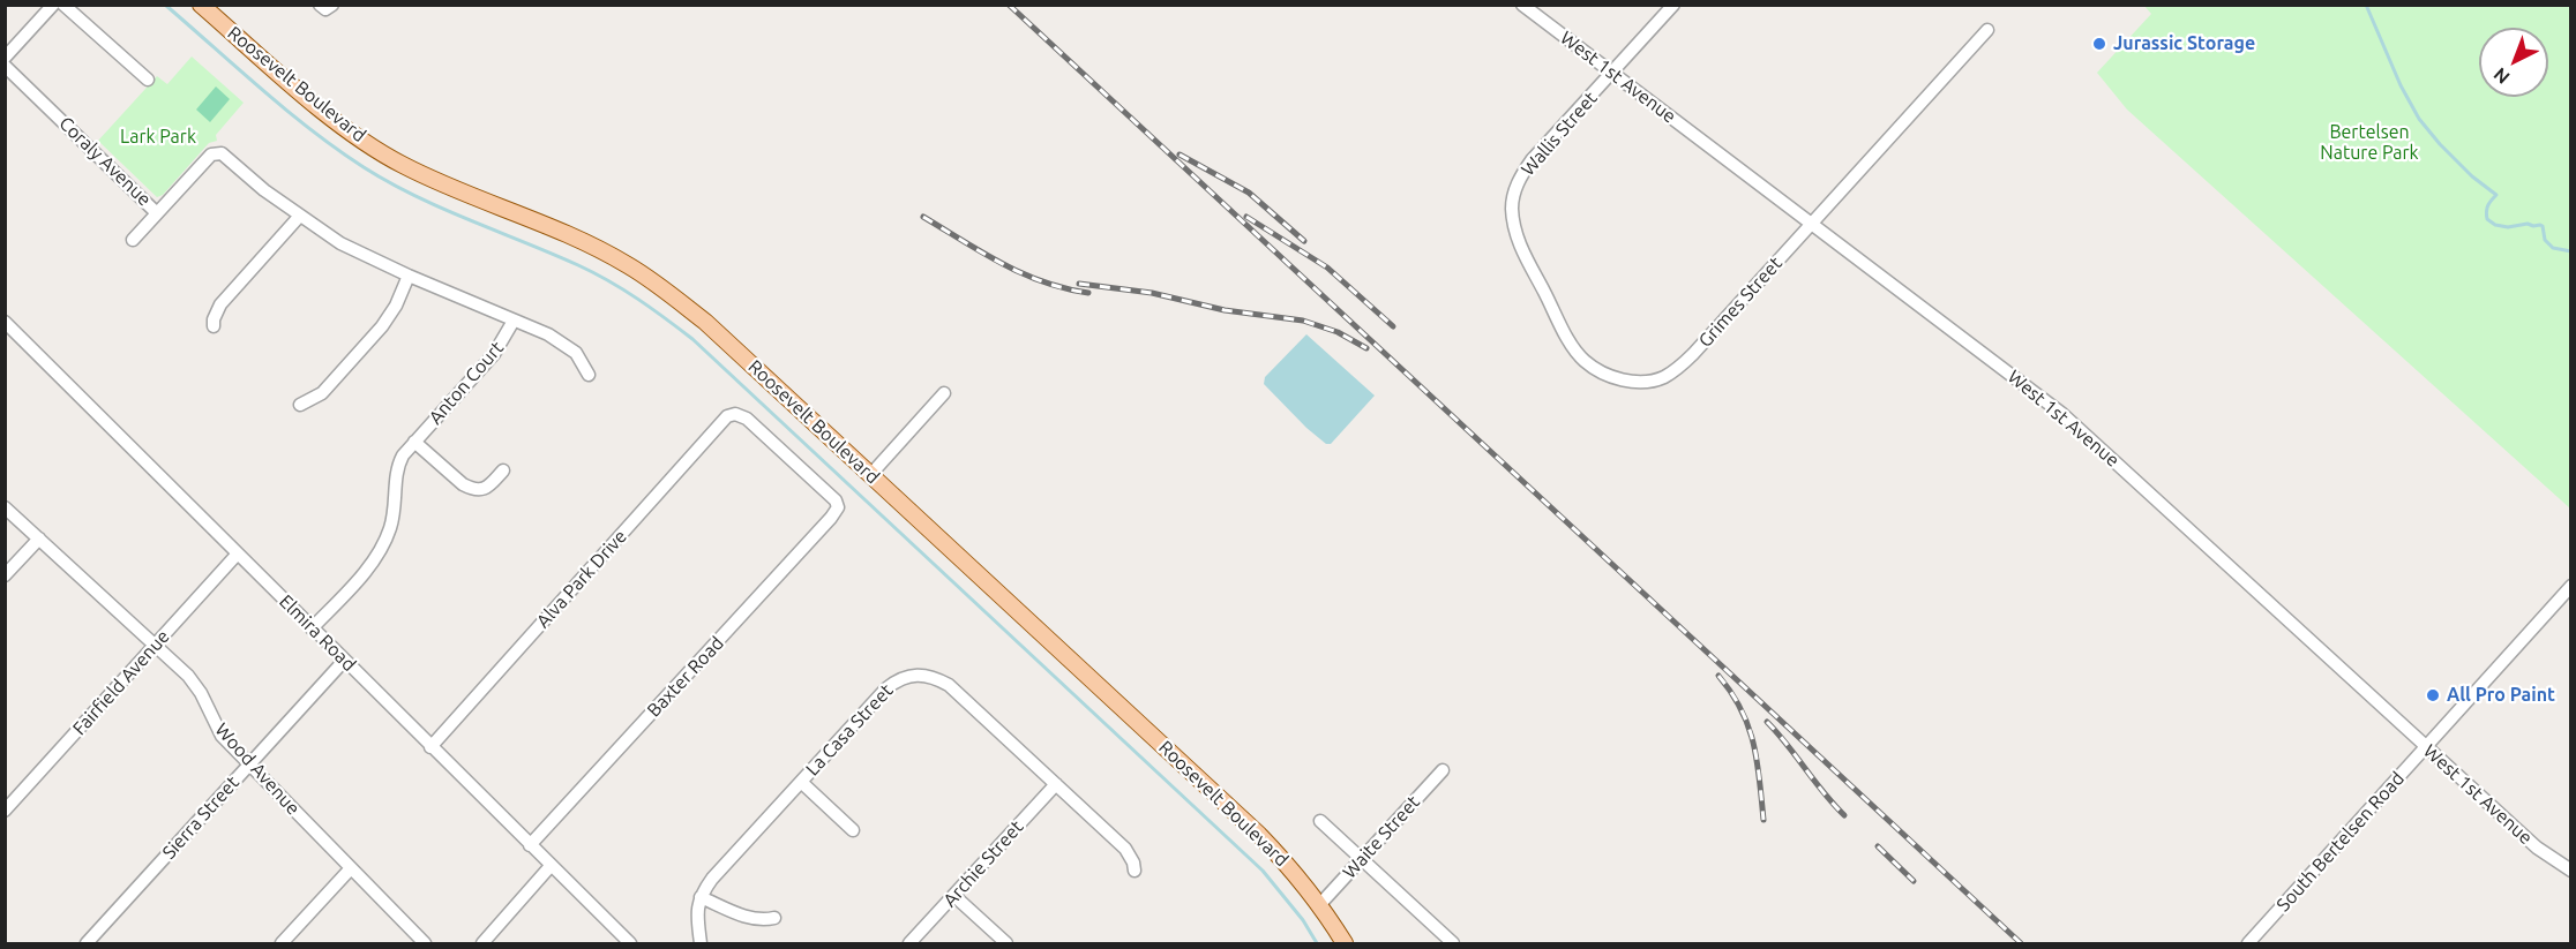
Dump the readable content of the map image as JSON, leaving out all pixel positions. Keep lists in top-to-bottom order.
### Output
{
  "streets": {
    "main road": ["Roosevelt Boulevard"],
    "street": [
      "West 1st Avenue",
      "Wallis Street",
      "Coraly Avenue",
      "Grimes Street",
      "Anton Court",
      "Alva Park Drive",
      "Elmira Road",
      "Baxter Road",
      "Fairfield Avenue",
      "La Casa Street",
      "Wood Avenue",
      "Sierra Street",
      "Waite Street",
      "South Bertelsen Road",
      "Archie Street"
    ]
  },
  "crossings": [
    ["West 1st Avenue", "Wallis Street"],
    ["West 1st Avenue", "Grimes Street"],
    ["West 1st Avenue", "South Bertelsen Road"],
    ["Roosevelt Boulevard", "Waite Street"],
    ["Wallis Street", "Grimes Street"],
    ["Coraly Avenue", "Anton Court"],
    ["Anton Court", "Elmira Road"],
    ["Alva Park Drive", "Elmira Road"],
    ["Alva Park Drive", "Baxter Road"],
    ["Elmira Road", "Baxter Road"],
    ["Elmira Road", "Fairfield Avenue"],
    ["Elmira Road", "Sierra Street"],
    ["Fairfield Avenue", "Wood Avenue"],
    ["La Casa Street", "Archie Street"],
    ["Wood Avenue", "Sierra Street"]
  ],
  "parks": ["Bertelsen Nature Park", "Lark Park"],
  "places": ["Jurassic Storage", "All Pro Paint"],
  "north": "bottom left"
}
